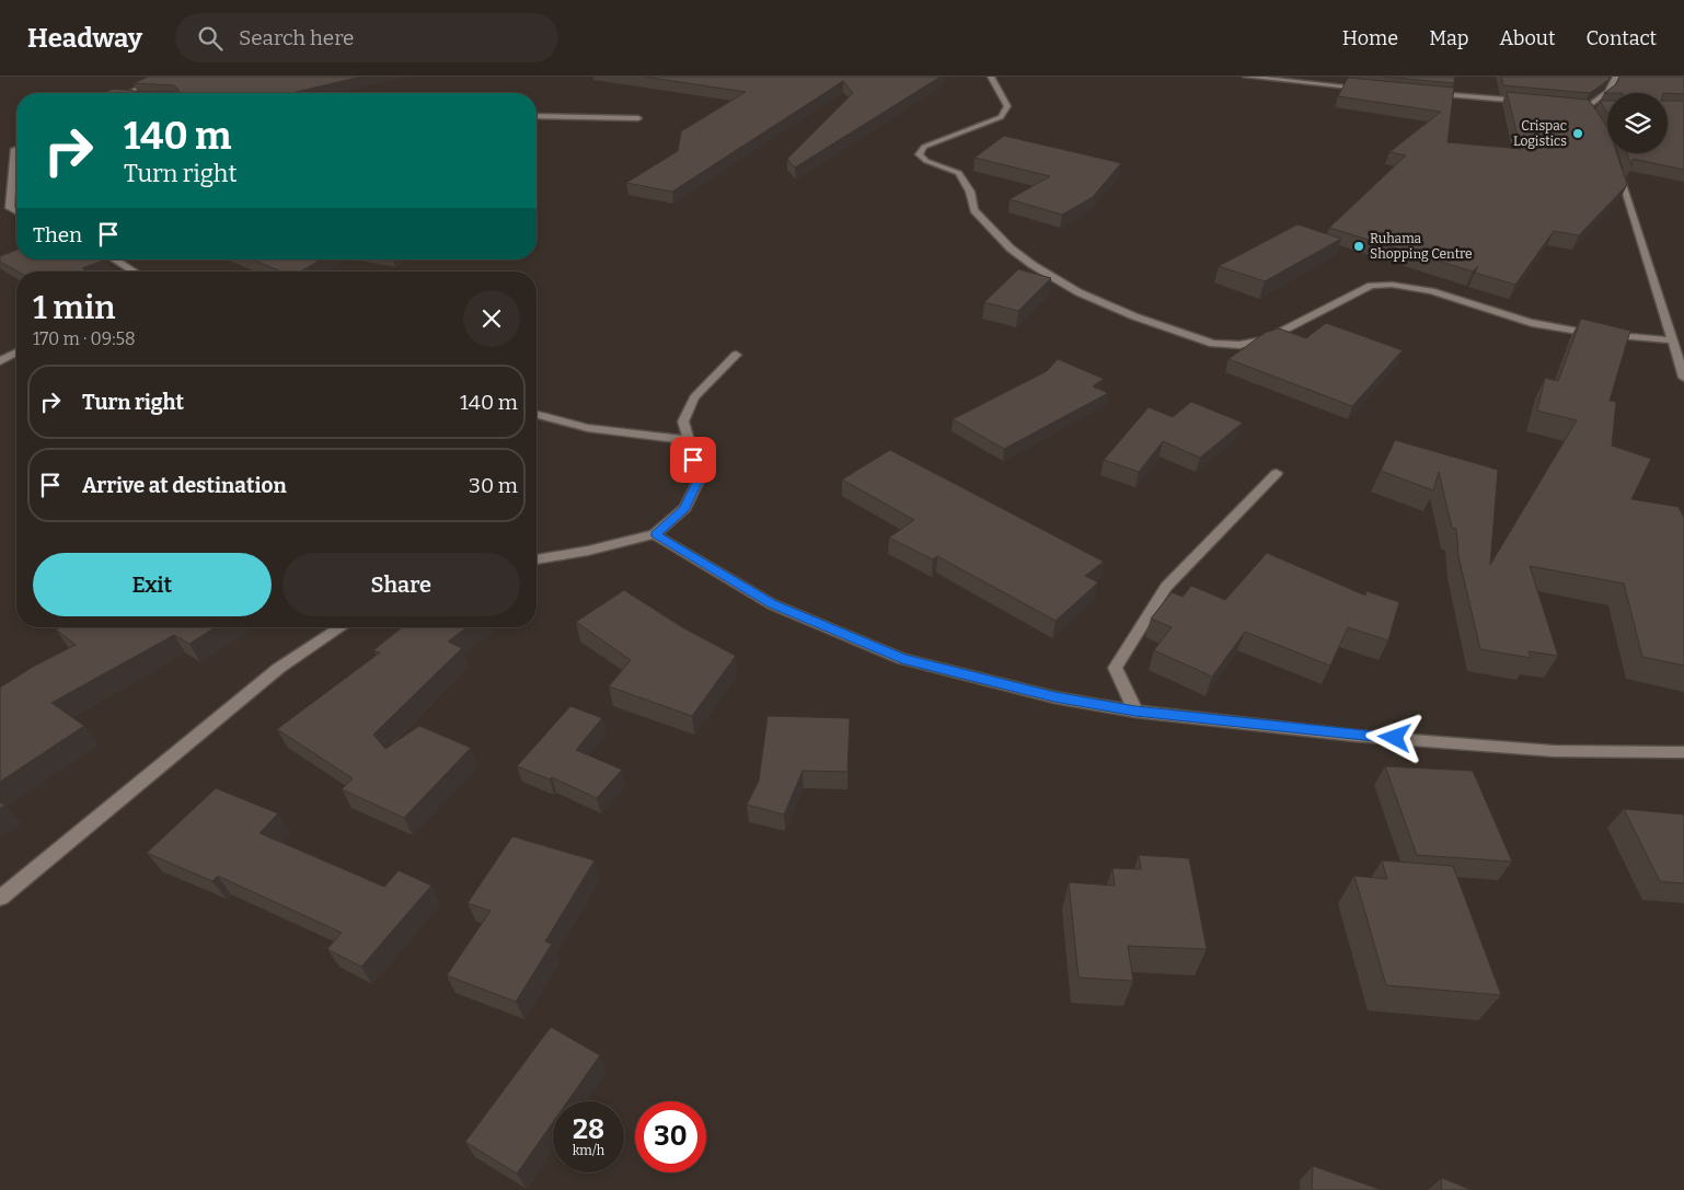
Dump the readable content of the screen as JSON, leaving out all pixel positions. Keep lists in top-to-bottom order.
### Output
{
  "places": ["Crispac Logistics", "Ruhama Shopping Centre"],
  "page": {
    "header": "Headway",
    "search": "Search here",
    "nav": [
      "Home",
      "Map",
      "About",
      "Contact"
    ],
    "turn": ["140 m", "Turn right"],
    "then": "Then",
    "heading": ["1 min", "170 m · 09:58"],
    "list": [
      {
        "name": "Turn right",
        "value": "140 m"
      },
      {
        "name": "Arrive at destination",
        "value": "30 m"
      }
    ],
    "buttons": ["Exit", "Share"],
    "speed": "28 km/h",
    "limit": "30"
  }
}
